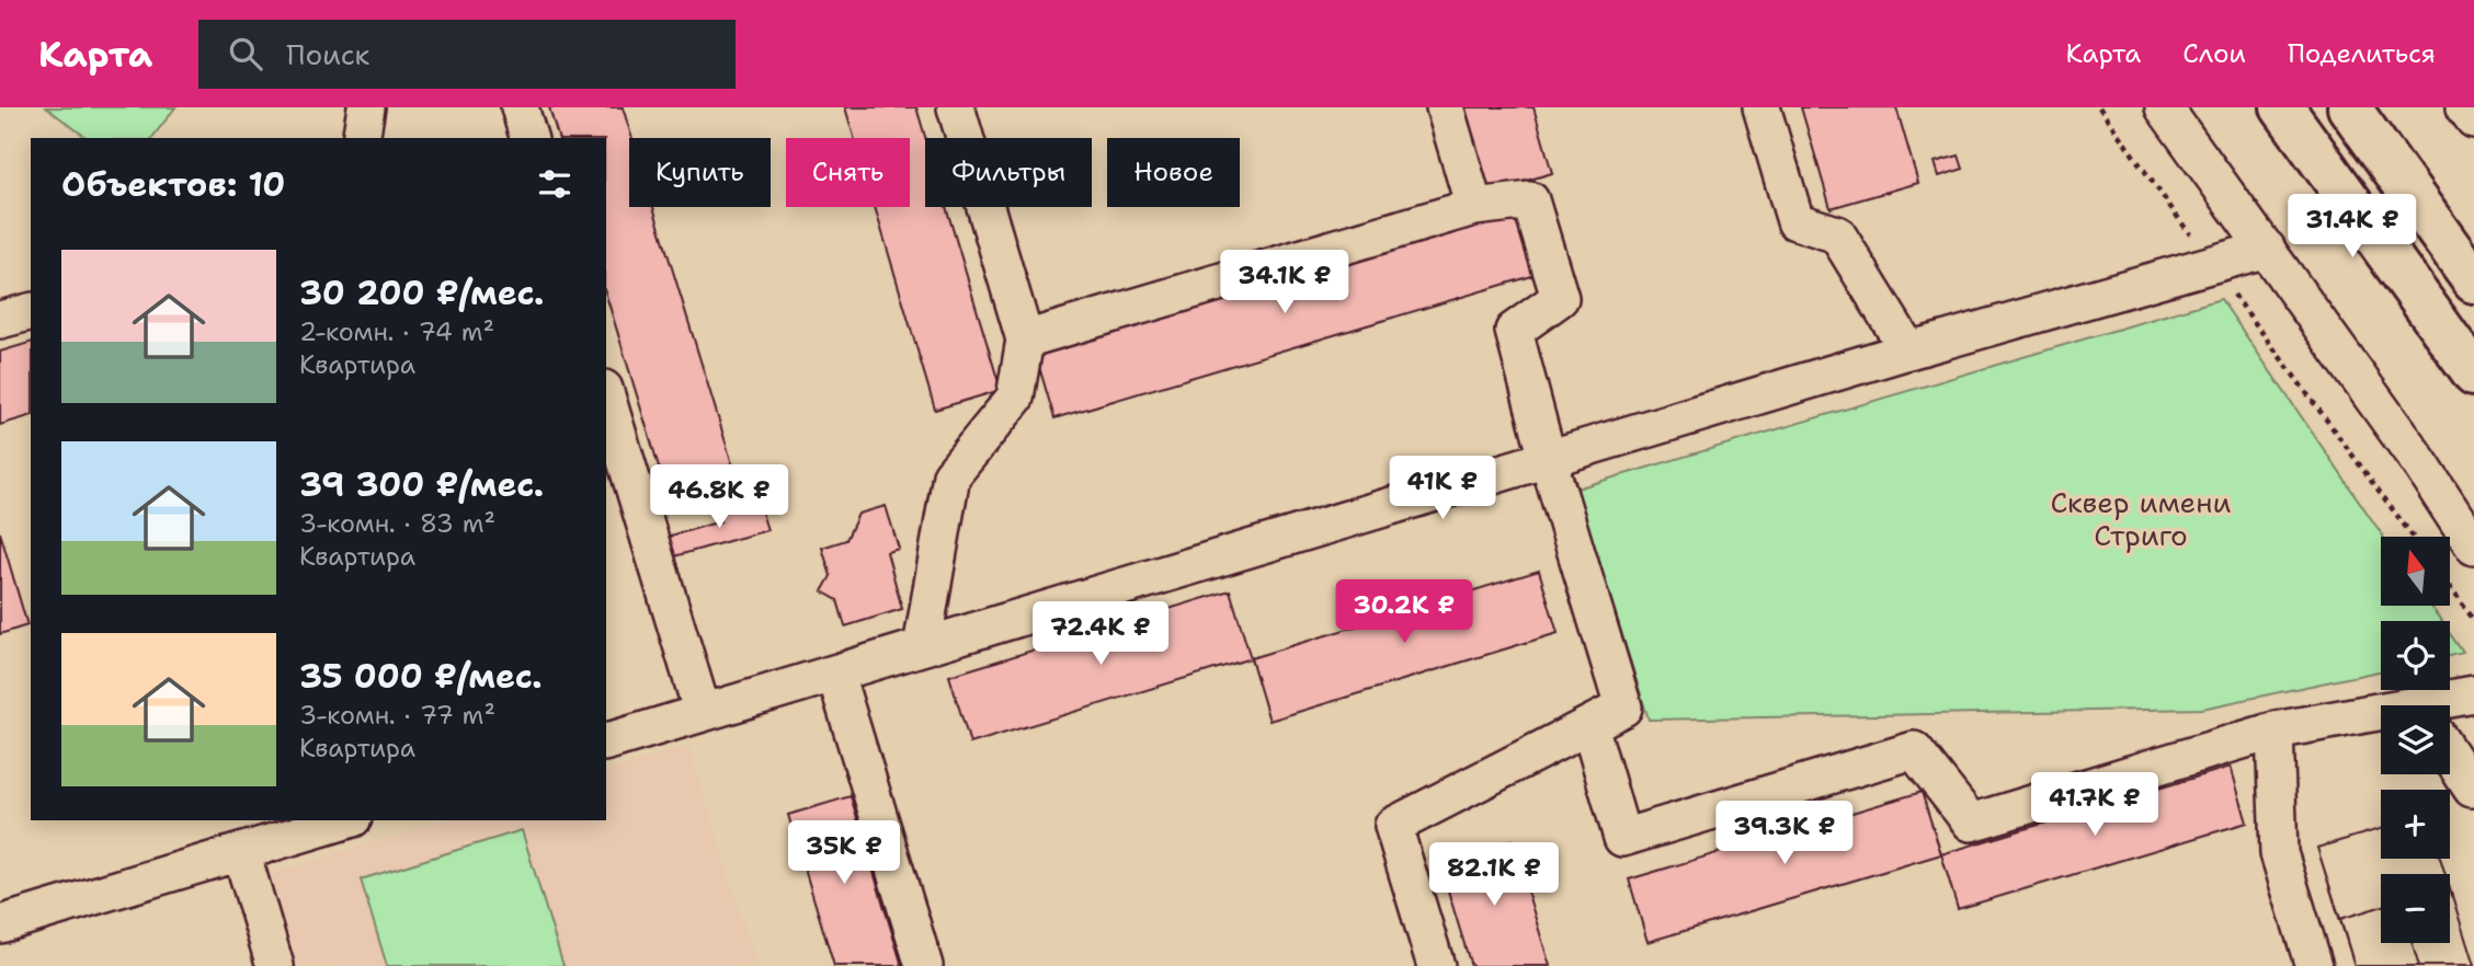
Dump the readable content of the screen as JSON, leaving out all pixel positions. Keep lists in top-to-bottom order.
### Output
{
  "parks": ["Сквер имени Стриго"],
  "north": "top",
  "page": {
    "header": "Карта",
    "search": "Поиск",
    "nav": ["Карта", "Слои", "Поделиться"],
    "chip": [
      "Купить",
      "Снять",
      "Фильтры",
      "Новое"
    ],
    "heading": "Объектов: 10",
    "price": [
      "31.4K ₽",
      "34.1K ₽",
      "41K ₽",
      "46.8K ₽",
      "30.2K ₽",
      "72.4K ₽",
      "41.7K ₽",
      "39.3K ₽",
      "35K ₽",
      "82.1K ₽"
    ],
    "list": [
      {
        "name": "30 200 ₽/мес.",
        "note": "2-комн. · 74 m² · Квартира"
      },
      {
        "name": "39 300 ₽/мес.",
        "note": "3-комн. · 83 m² · Квартира"
      },
      {
        "name": "35 000 ₽/мес.",
        "note": "3-комн. · 77 m² · Квартира"
      }
    ],
    "map_buttons": ["+", "−"]
  }
}
